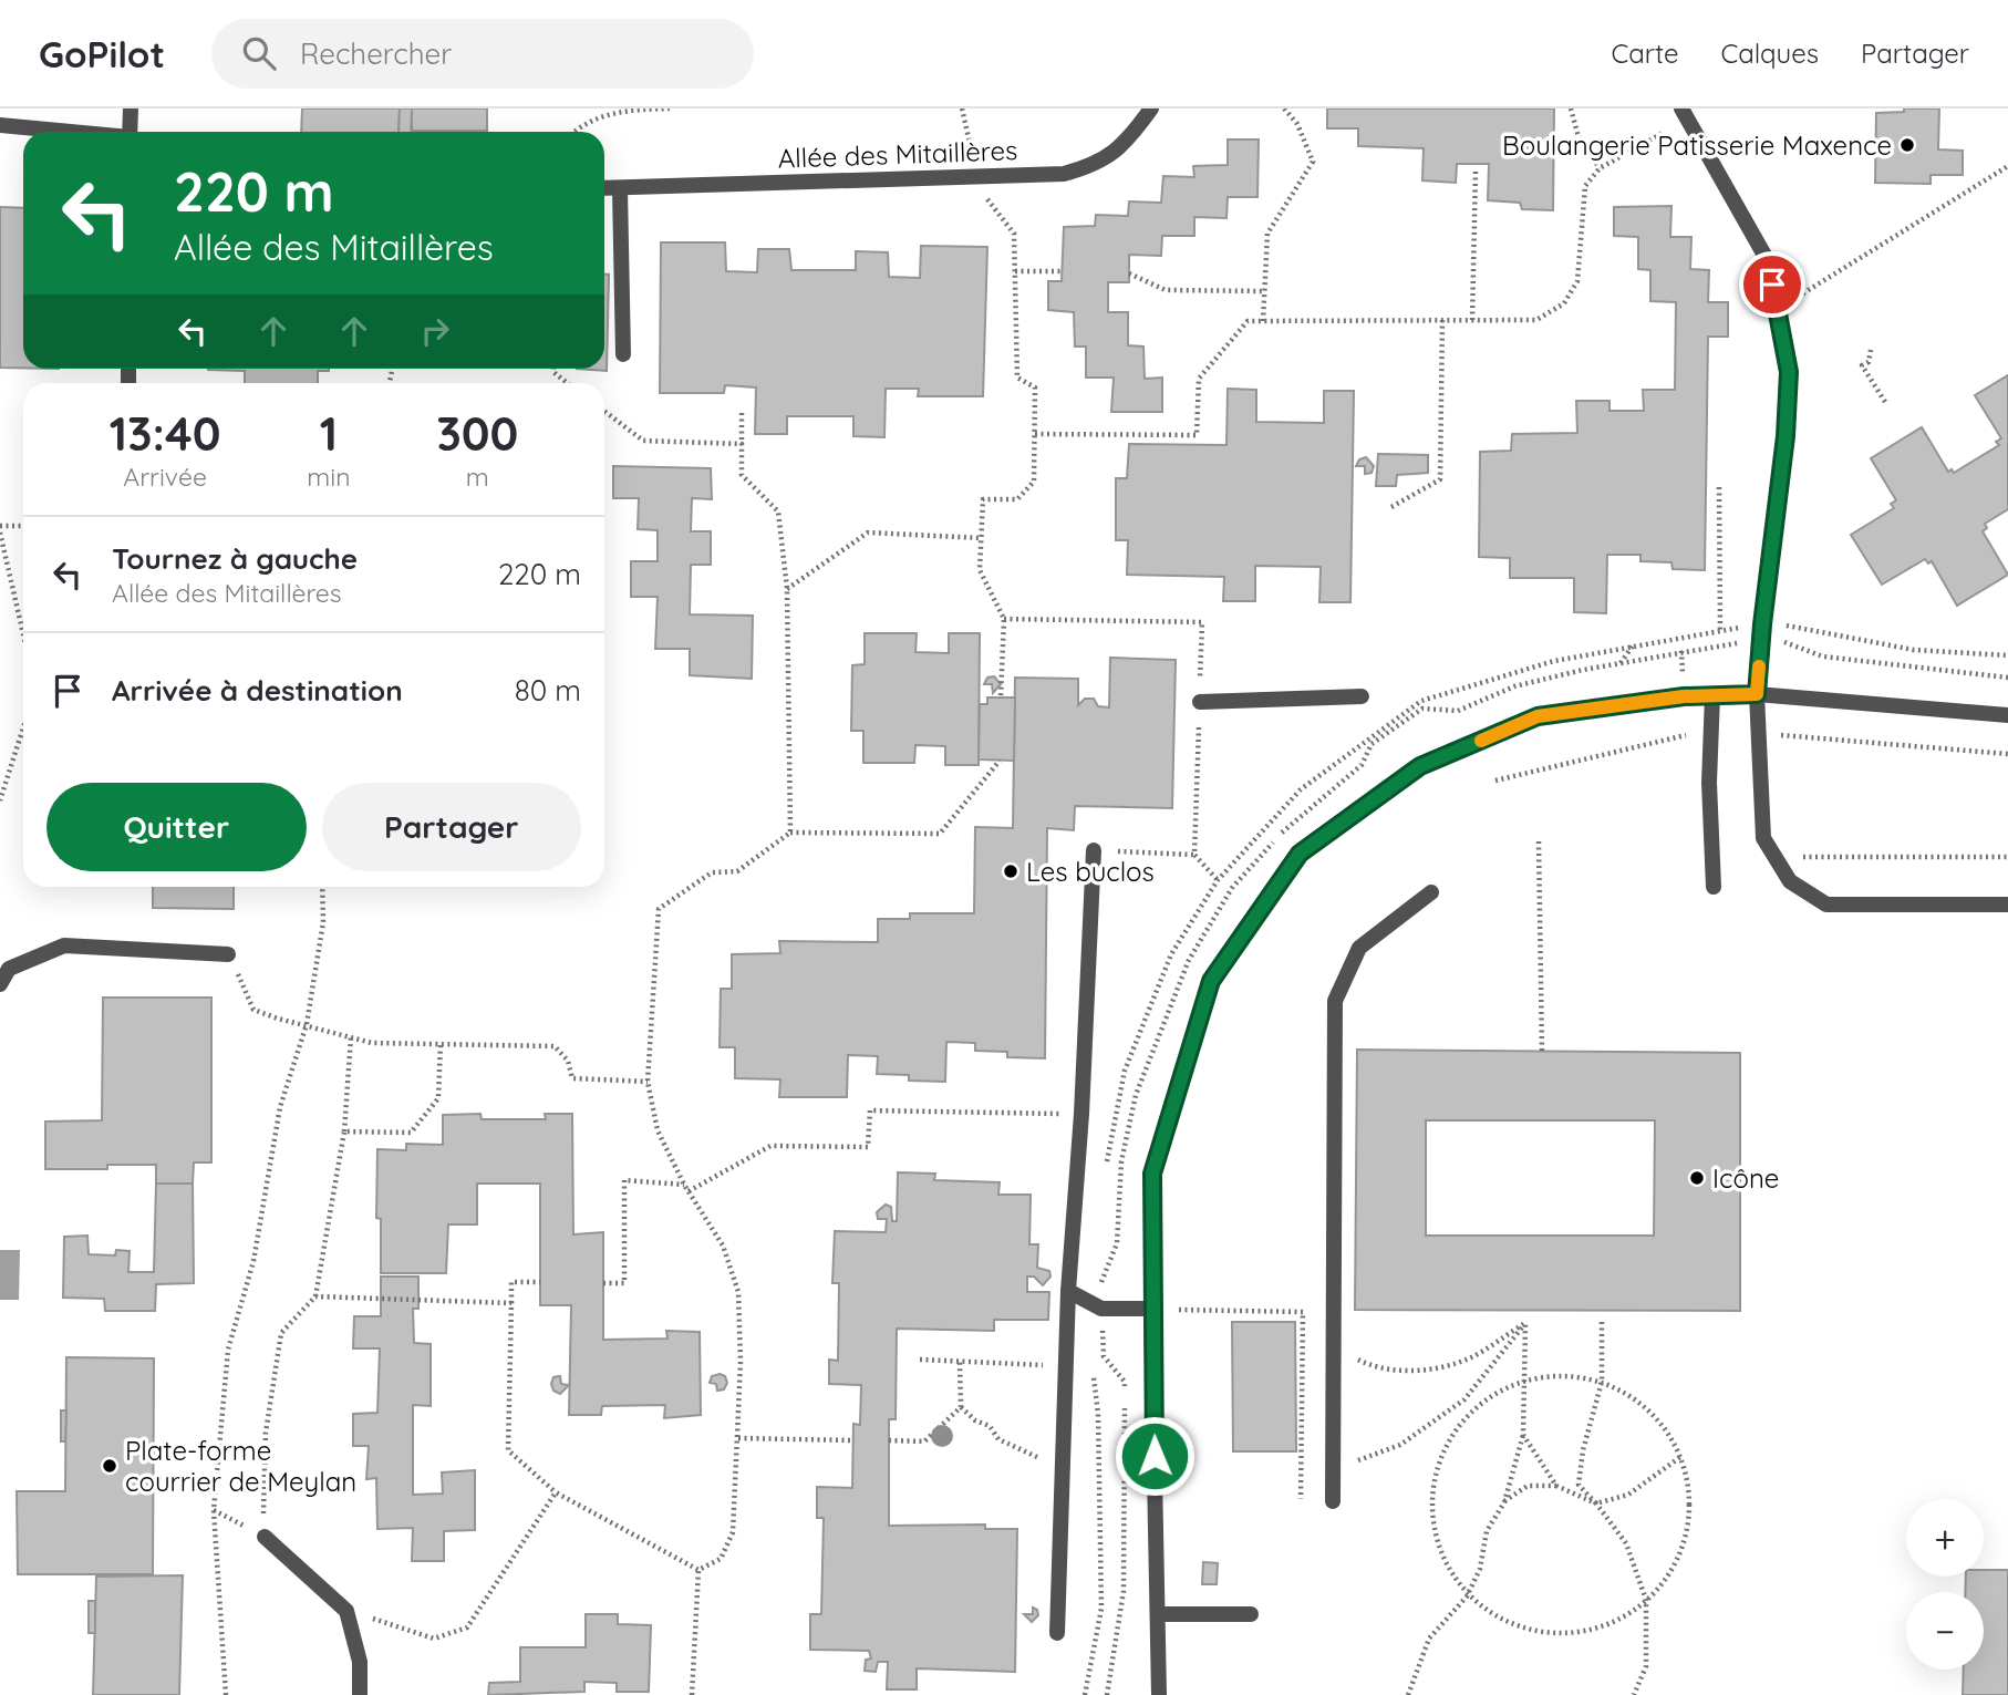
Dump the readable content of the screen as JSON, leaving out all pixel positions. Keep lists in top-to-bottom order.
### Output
{
  "streets": {
    "street": ["Allée des Mitaillères"]
  },
  "places": [
    "Boulangerie Patisserie Maxence",
    "Les buclos",
    "Icône",
    "Plate-forme courrier de Meylan"
  ],
  "page": {
    "header": "GoPilot",
    "search": "Rechercher",
    "nav": ["Carte", "Calques", "Partager"],
    "turn": ["220 m", "Allée des Mitaillères"],
    "eta": [
      "13:40",
      "Arrivée",
      "1",
      "min",
      "300",
      "m"
    ],
    "list": [
      {
        "name": "Tournez à gauche",
        "note": "Allée des Mitaillères",
        "value": "220 m"
      },
      {
        "name": "Arrivée à destination",
        "value": "80 m"
      }
    ],
    "buttons": ["Quitter", "Partager"],
    "map_buttons": ["+", "−"]
  }
}
